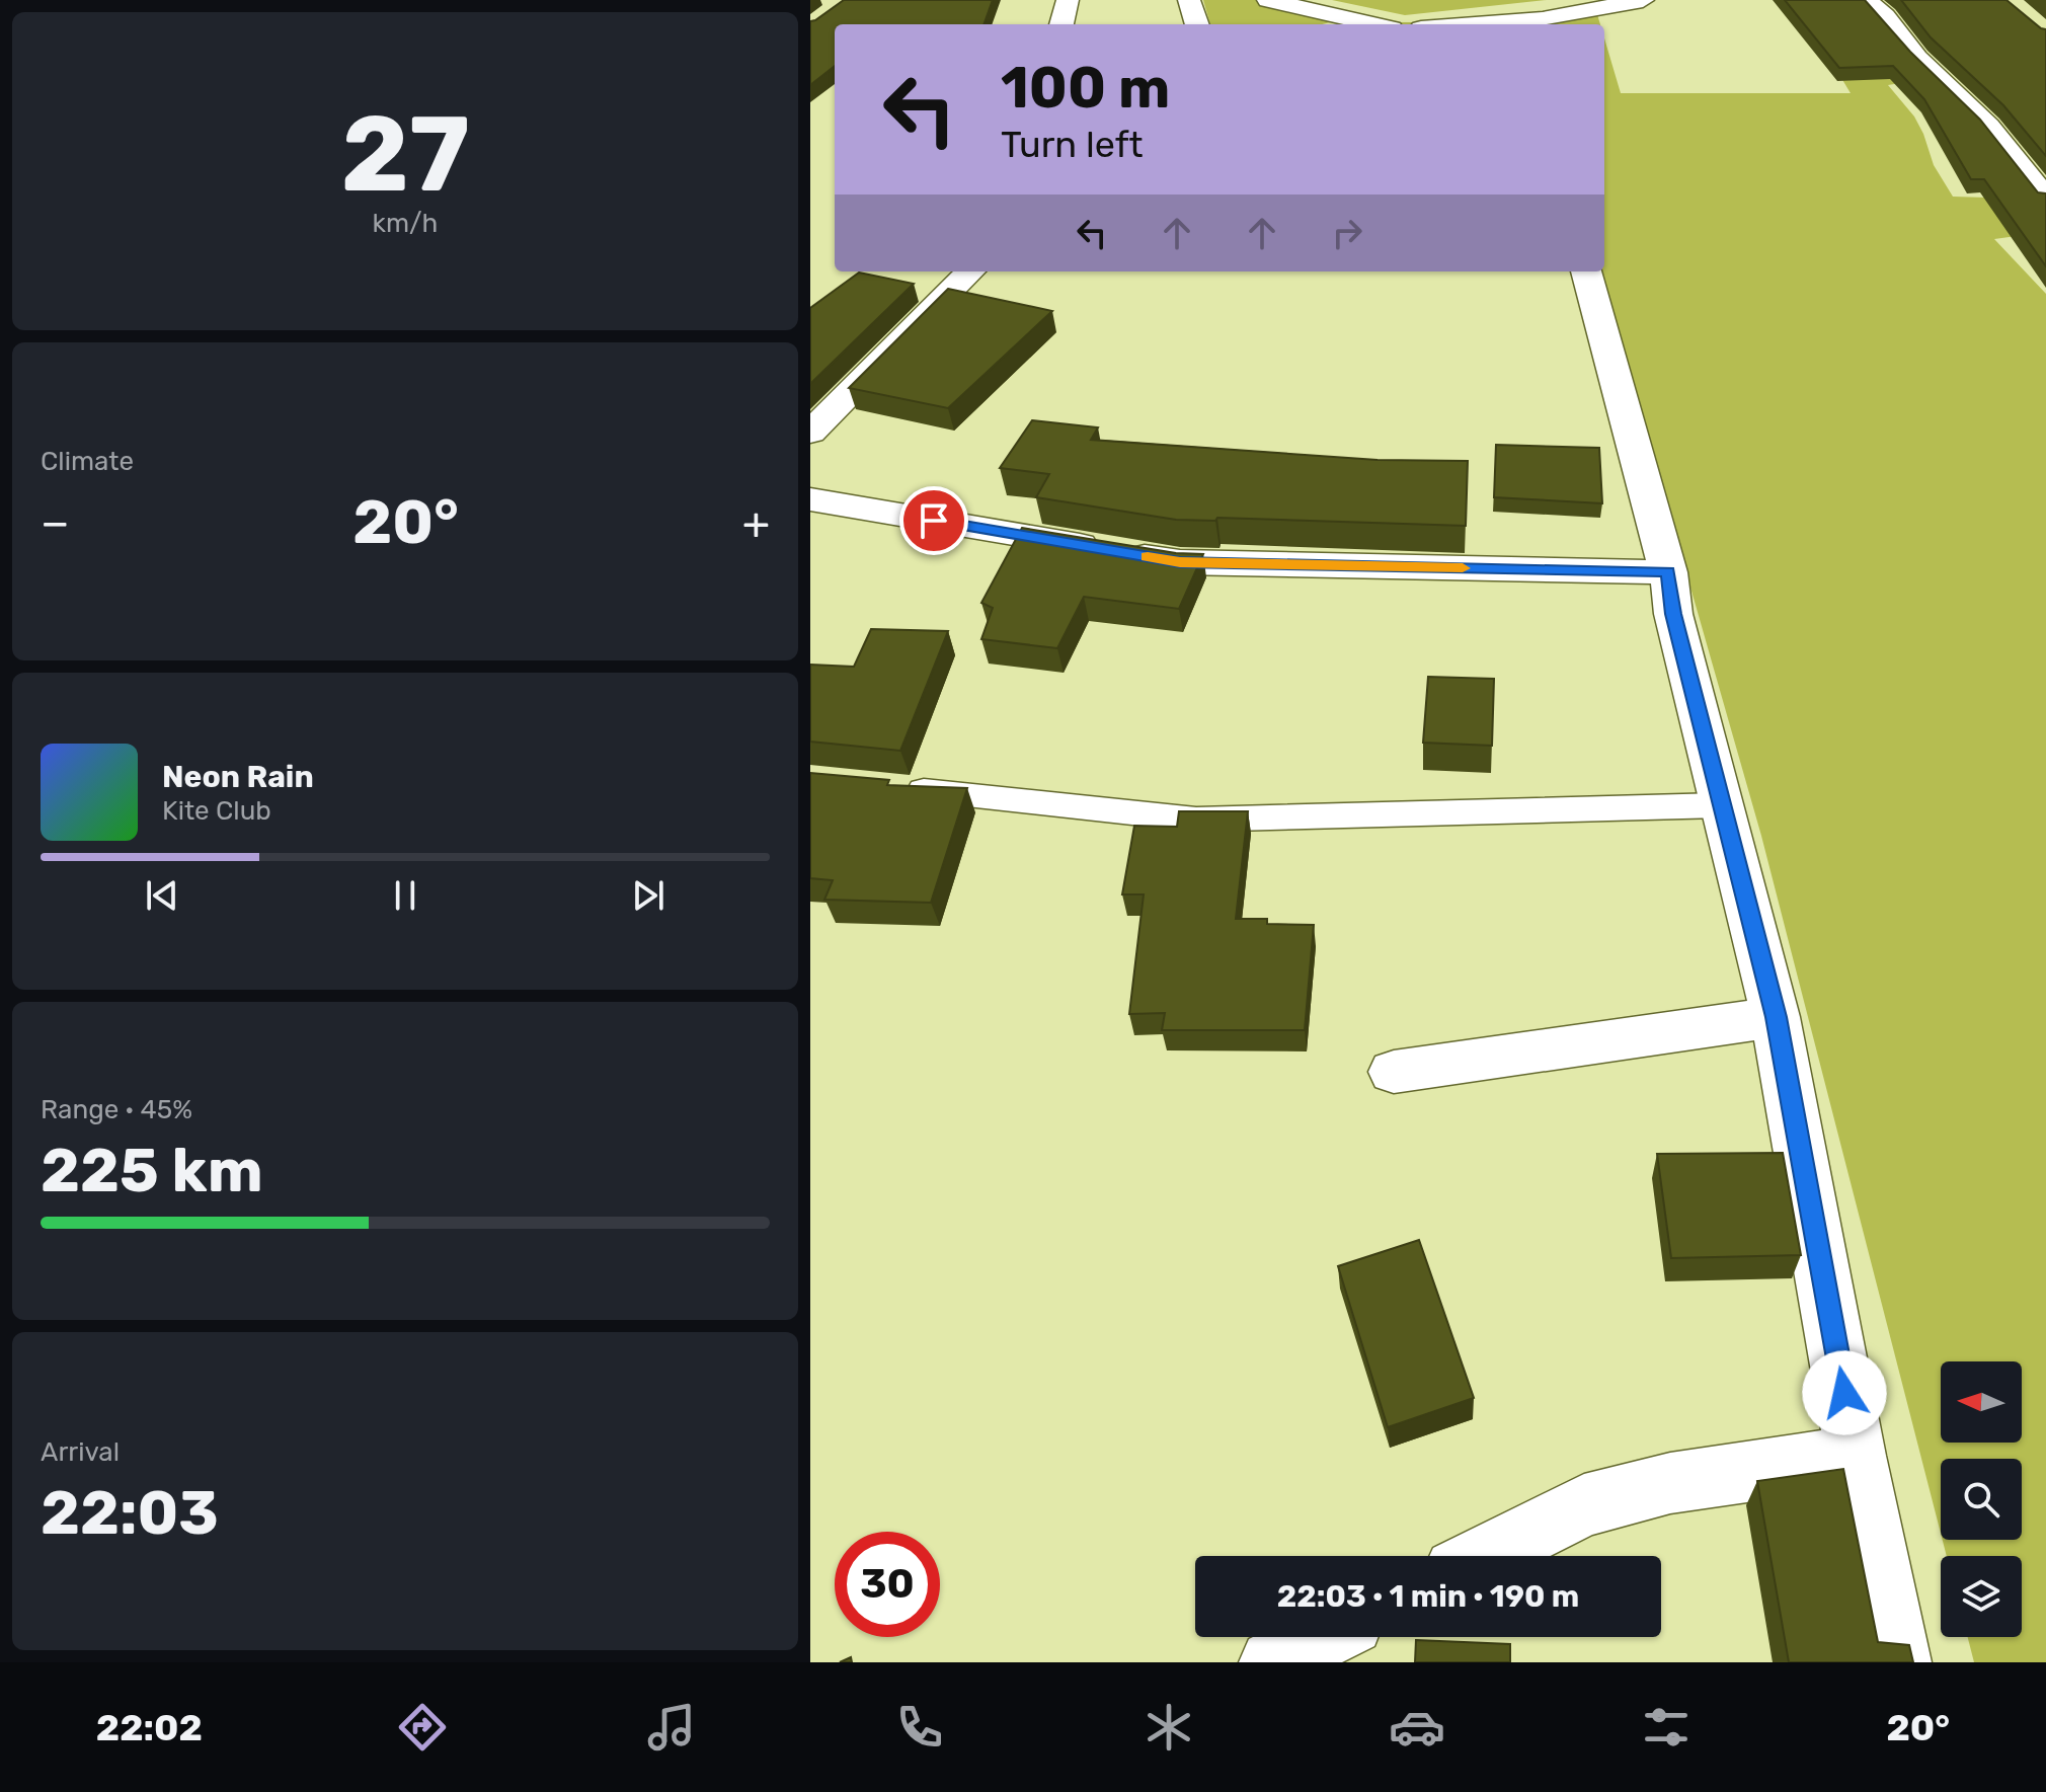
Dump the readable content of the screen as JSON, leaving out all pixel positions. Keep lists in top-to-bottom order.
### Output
{
  "north": "left",
  "page": {
    "tile": [
      ["27", "km/h"],
      "Climate",
      ["Range · 45%", "225 km"],
      ["Arrival", "22:03"]
    ],
    "turn": ["100 m", "Turn left"],
    "heat": ["−", "20°", "+"],
    "song": ["Neon Rain", "Kite Club"],
    "limit": "30",
    "trip": "22:03 · 1 min · 190 m",
    "tabs": ["22:02", "20°"]
  }
}
